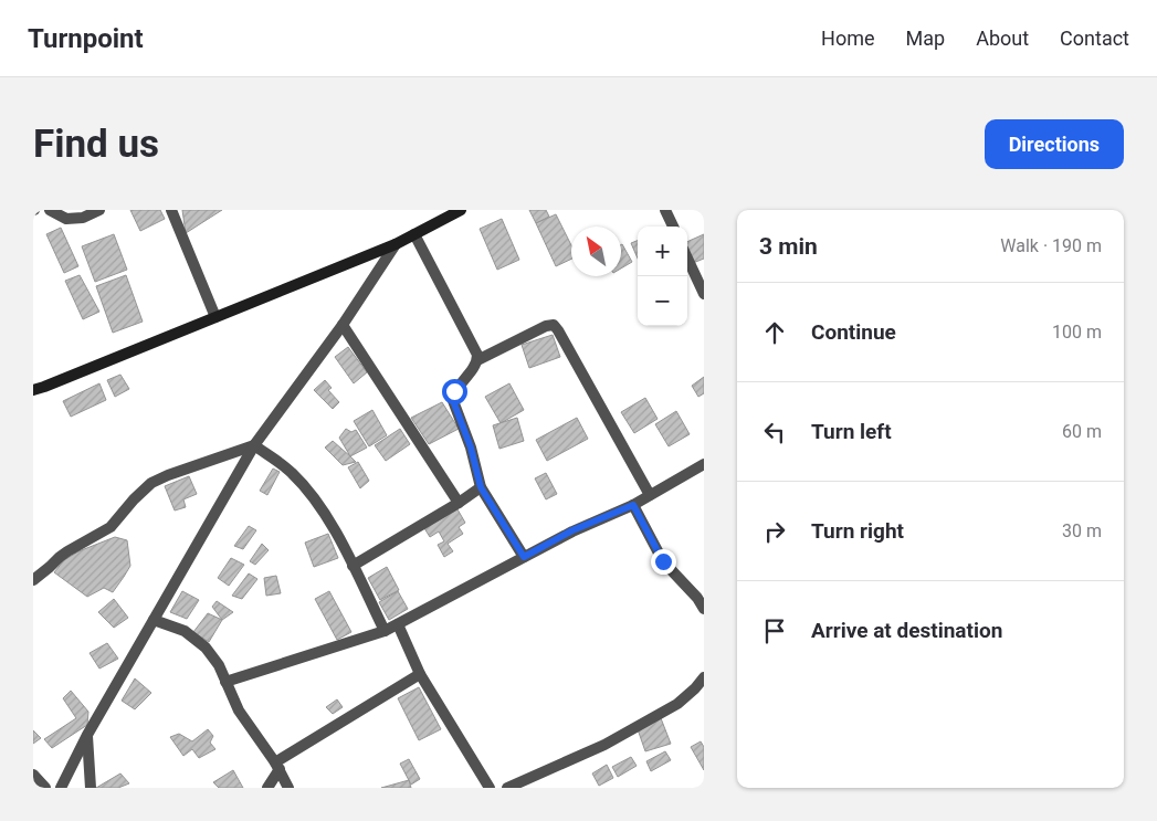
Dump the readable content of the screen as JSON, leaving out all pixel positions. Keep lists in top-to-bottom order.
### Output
{
  "north": "top left",
  "page": {
    "header": "Turnpoint",
    "nav": [
      "Home",
      "Map",
      "About",
      "Contact"
    ],
    "buttons": "Directions",
    "title": "Find us",
    "heading": ["3 min", "Walk · 190 m"],
    "map_buttons": ["+", "−"],
    "list": [
      ["Continue", "100 m"],
      ["Turn left", "60 m"],
      ["Turn right", "30 m"],
      "Arrive at destination"
    ]
  }
}
